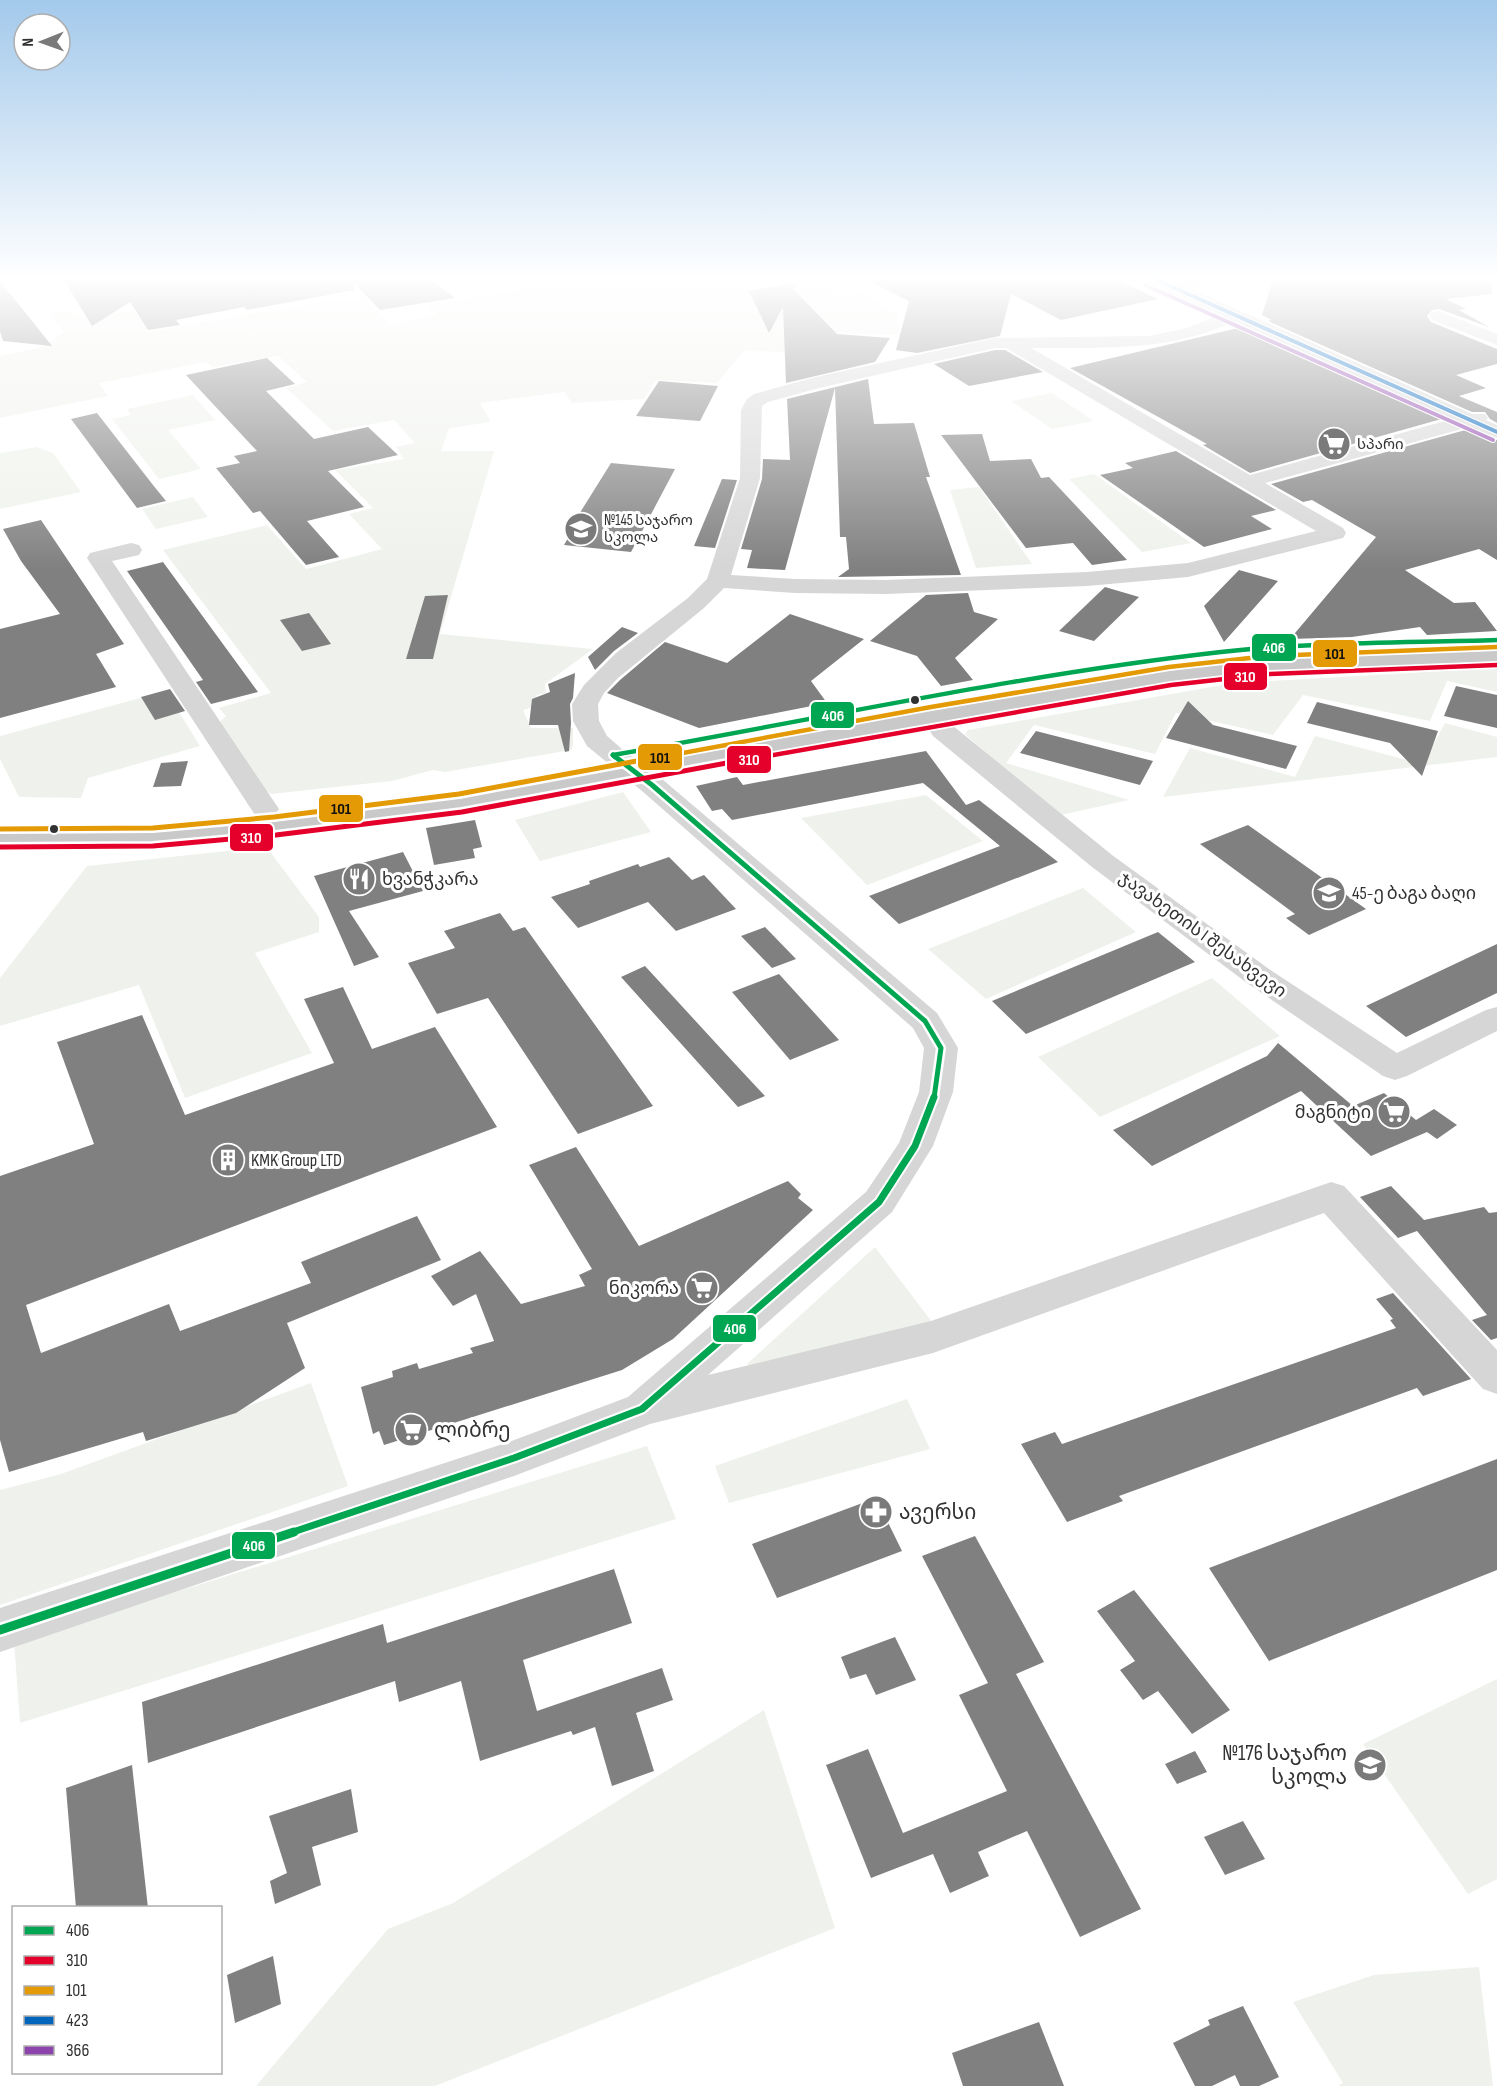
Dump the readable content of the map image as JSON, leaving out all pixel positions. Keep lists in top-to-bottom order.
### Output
{
  "streets": {
    "street": ["ჯავახეთის I შესახვევი"]
  },
  "places": {
    "supermarket": [
      "სპარი",
      "მაგნიტი",
      "ნიკორა",
      "ლიბრე"
    ],
    "school or university": ["№145 საჯარო სკოლა", "45-ე ბაგა ბაღი", "№176 საჯარო სკოლა"],
    "restaurant": ["ხვანჭკარა"],
    "building": ["KMK Group LTD"],
    "pharmacy": ["ავერსი"]
  },
  "lines": [
    "transit line 423",
    "transit line 366",
    "transit line 406",
    "transit line 101",
    "transit line 310"
  ],
  "legend": [
    "406",
    "310",
    "101",
    "423",
    "366"
  ],
  "north": "left"
}
